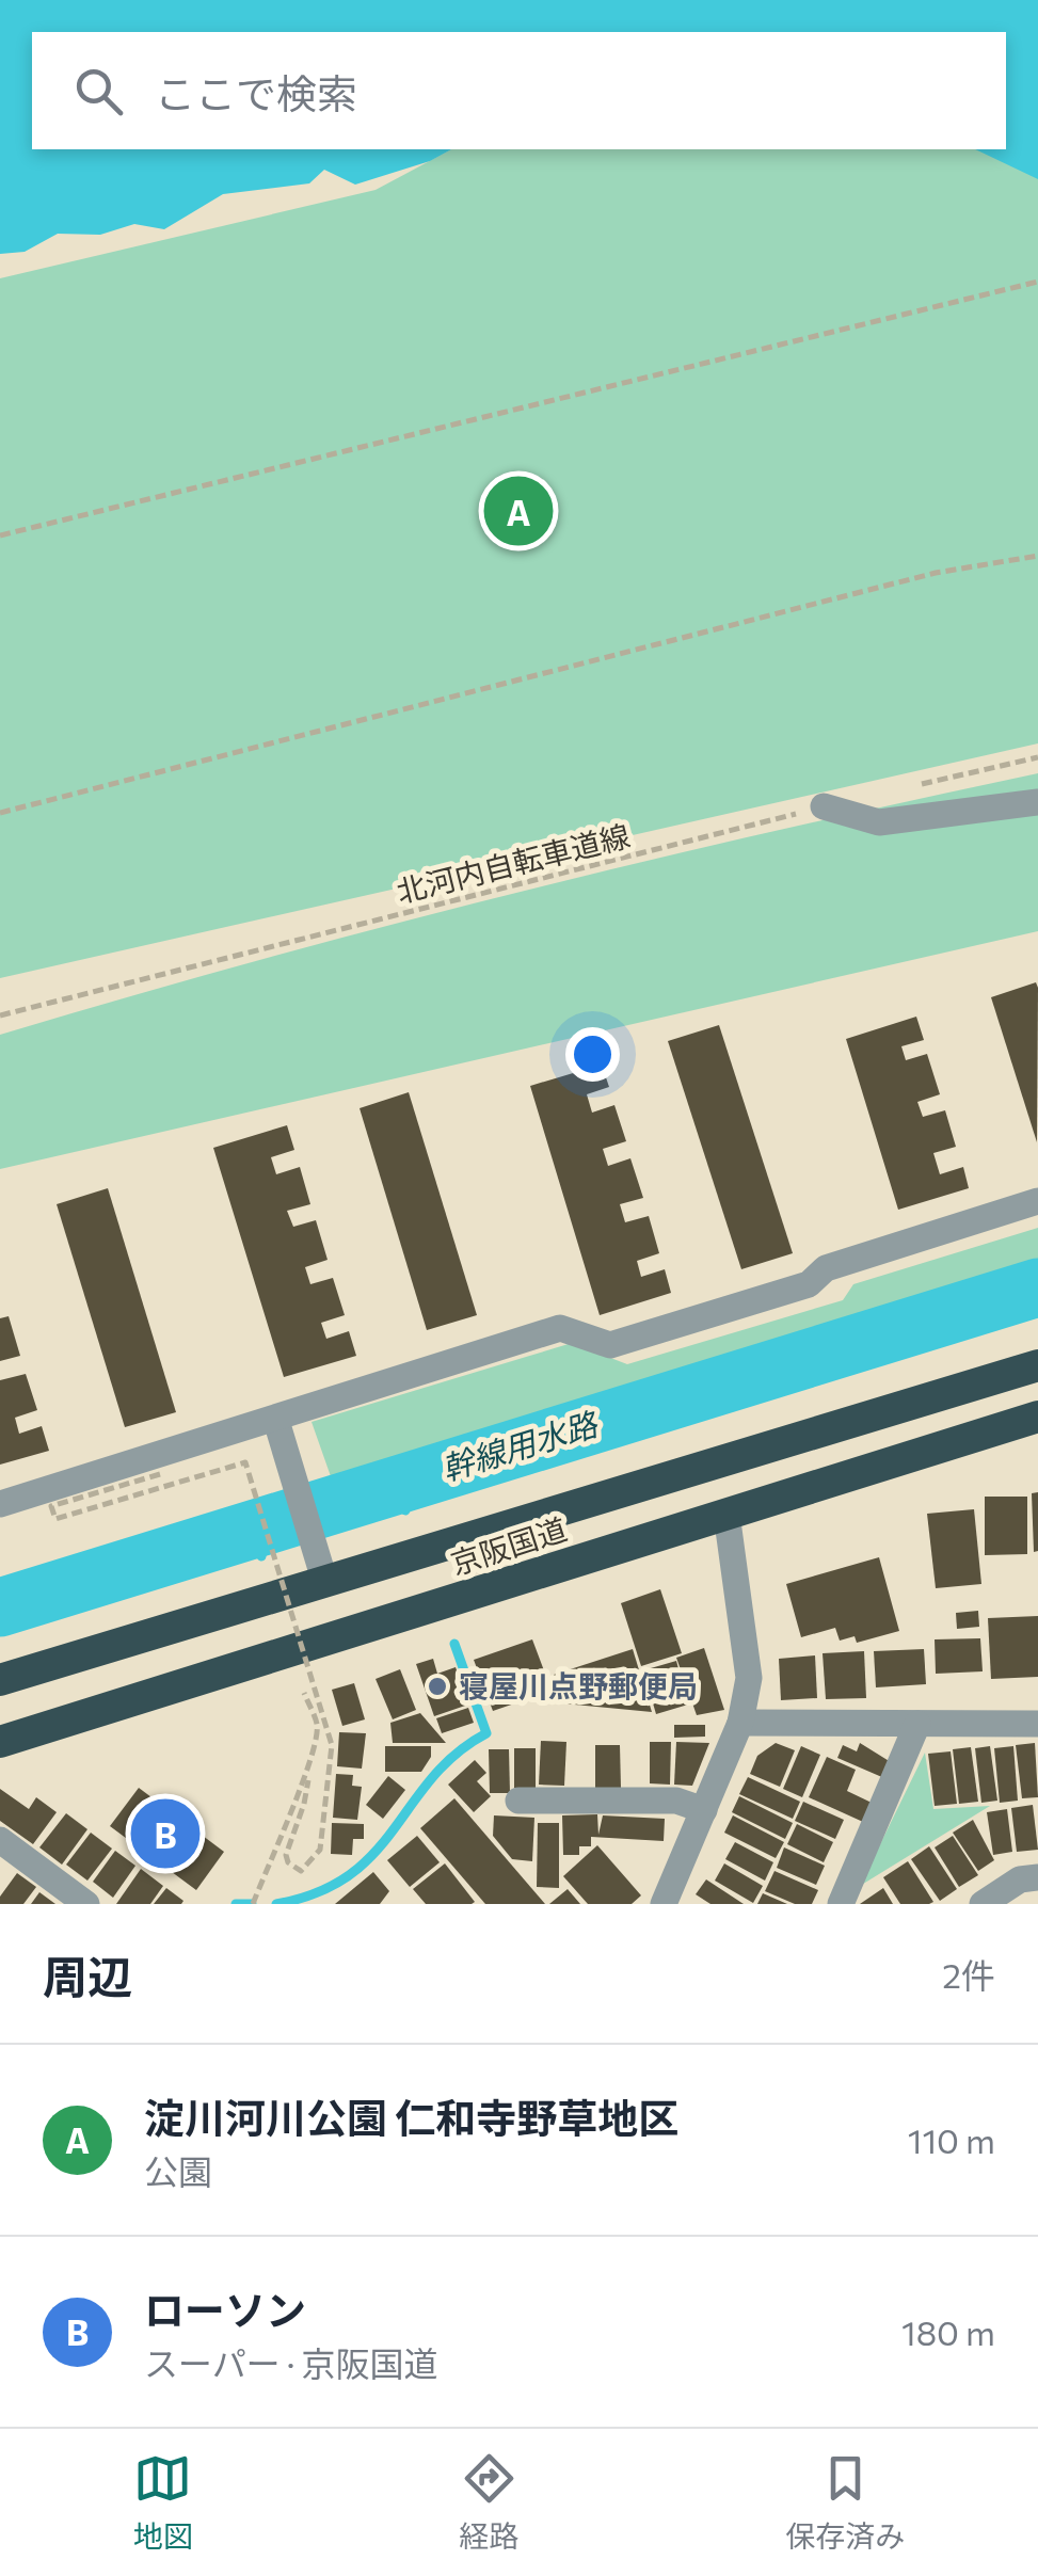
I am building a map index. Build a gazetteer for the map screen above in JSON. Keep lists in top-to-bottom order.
{
  "streets": {
    "highway": ["京阪国道"],
    "path": ["北河内自転車道線"]
  },
  "water": ["幹線用水路"],
  "places": ["寝屋川点野郵便局"],
  "page": {
    "search": "ここで検索",
    "pins": ["A", "B"],
    "heading": ["周辺", "2件"],
    "list": [
      {
        "mark": "A",
        "name": "淀川河川公園 仁和寺野草地区",
        "note": "公園",
        "value": "110 m"
      },
      {
        "mark": "B",
        "name": "ローソン",
        "note": "スーパー · 京阪国道",
        "value": "180 m"
      }
    ],
    "nav": ["地図", "経路", "保存済み"]
  }
}
